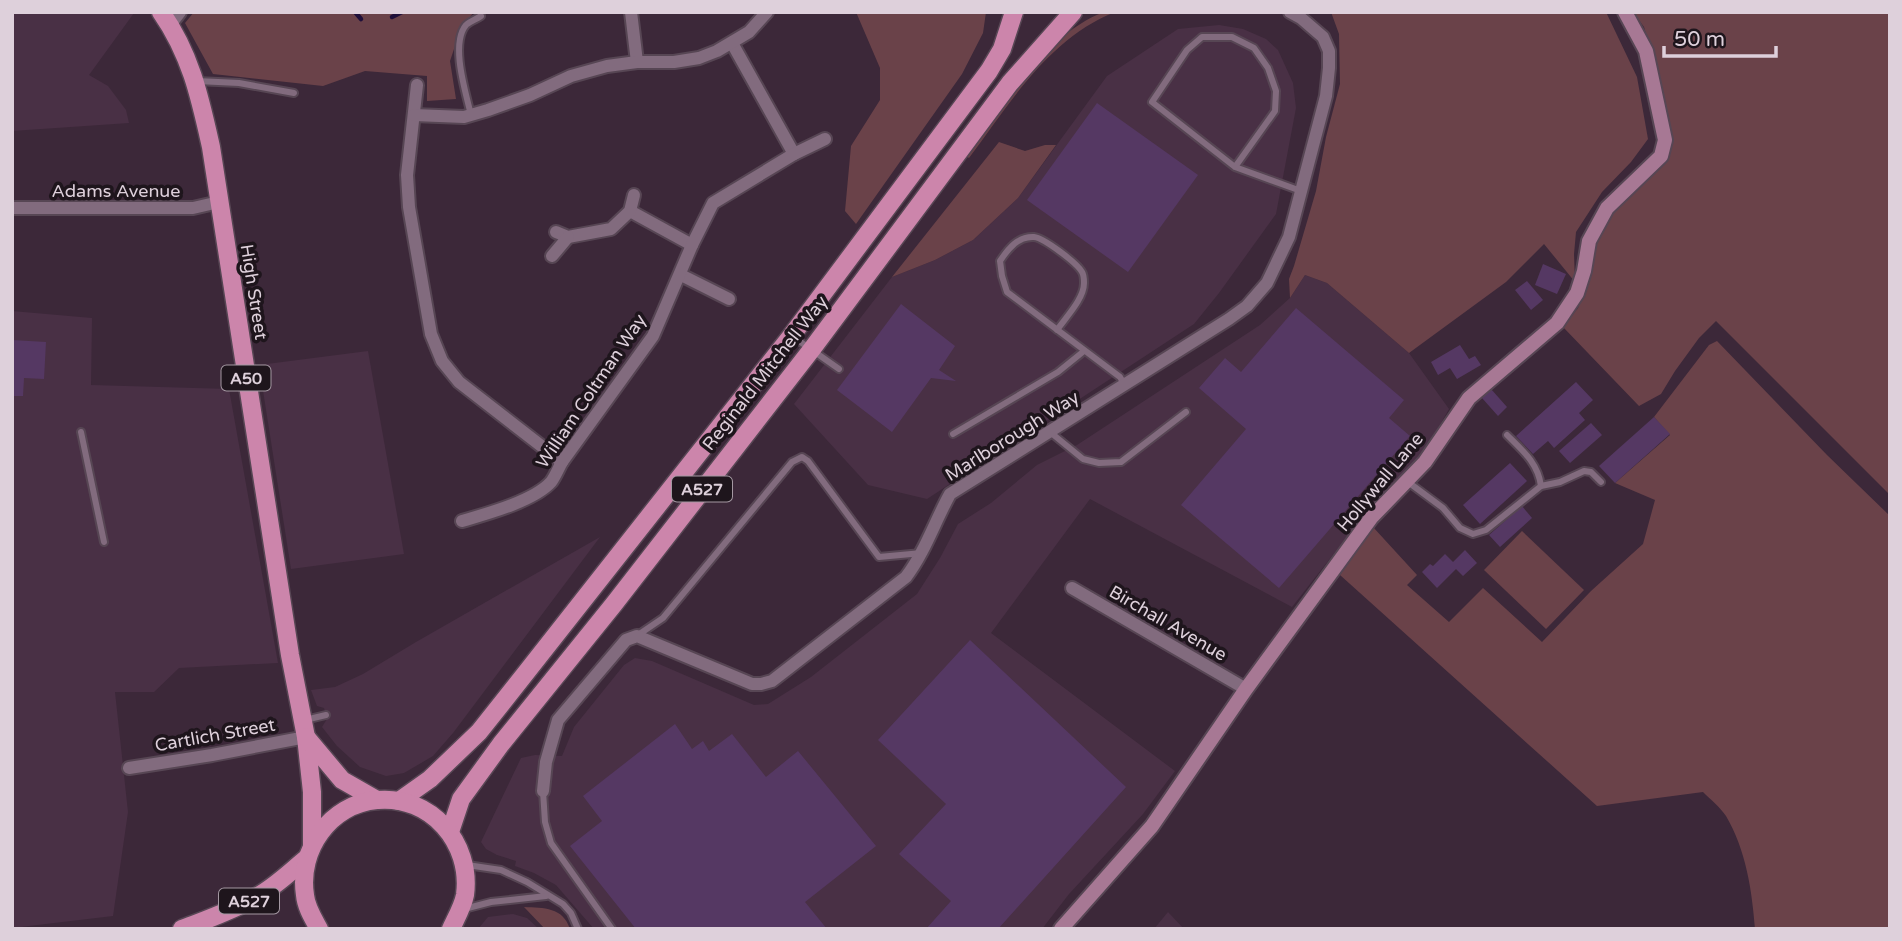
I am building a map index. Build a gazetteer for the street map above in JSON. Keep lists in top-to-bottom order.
{
  "streets": {
    "main road": [
      "High Street",
      "Reginald Mitchell Way",
      "A50",
      "A527"
    ],
    "street": [
      "Adams Avenue",
      "William Coltman Way",
      "Marlborough Way",
      "Hollywall Lane",
      "Birchall Avenue",
      "Cartlich Street"
    ]
  },
  "crossings": [
    ["Adams Avenue", "High Street"],
    ["High Street", "A50"],
    ["High Street", "A527"],
    ["High Street", "Cartlich Street"],
    ["Reginald Mitchell Way", "A50"],
    ["A50", "A527"],
    ["Hollywall Lane", "Birchall Avenue"]
  ],
  "scale_bar": "50 m"
}
